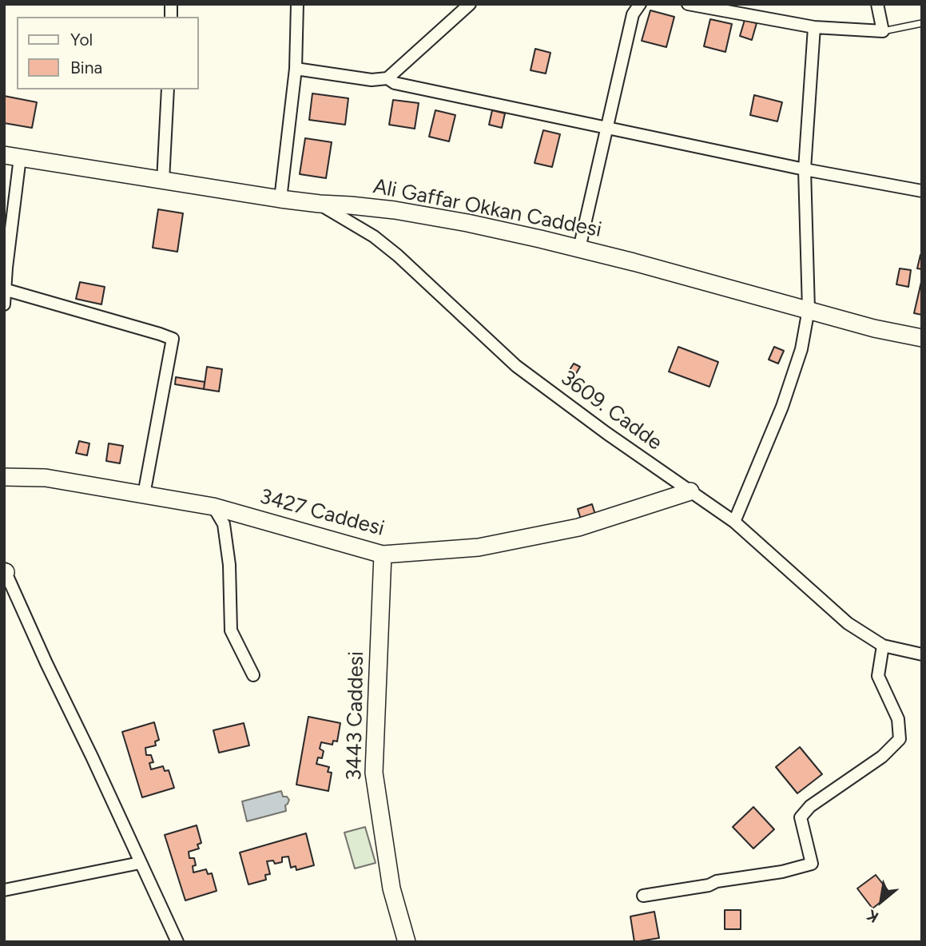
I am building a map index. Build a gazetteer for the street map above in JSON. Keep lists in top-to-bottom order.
{
  "streets": {
    "street": [
      "Ali Gaffar Okkan Caddesi",
      "3609. Cadde",
      "3427 Caddesi",
      "3443 Caddesi"
    ]
  },
  "crossings": [
    ["Ali Gaffar Okkan Caddesi", "3609. Cadde"],
    ["3609. Cadde", "3427 Caddesi"],
    ["3427 Caddesi", "3443 Caddesi"]
  ],
  "legend": ["Yol", "Bina"],
  "north": "bottom left"
}
